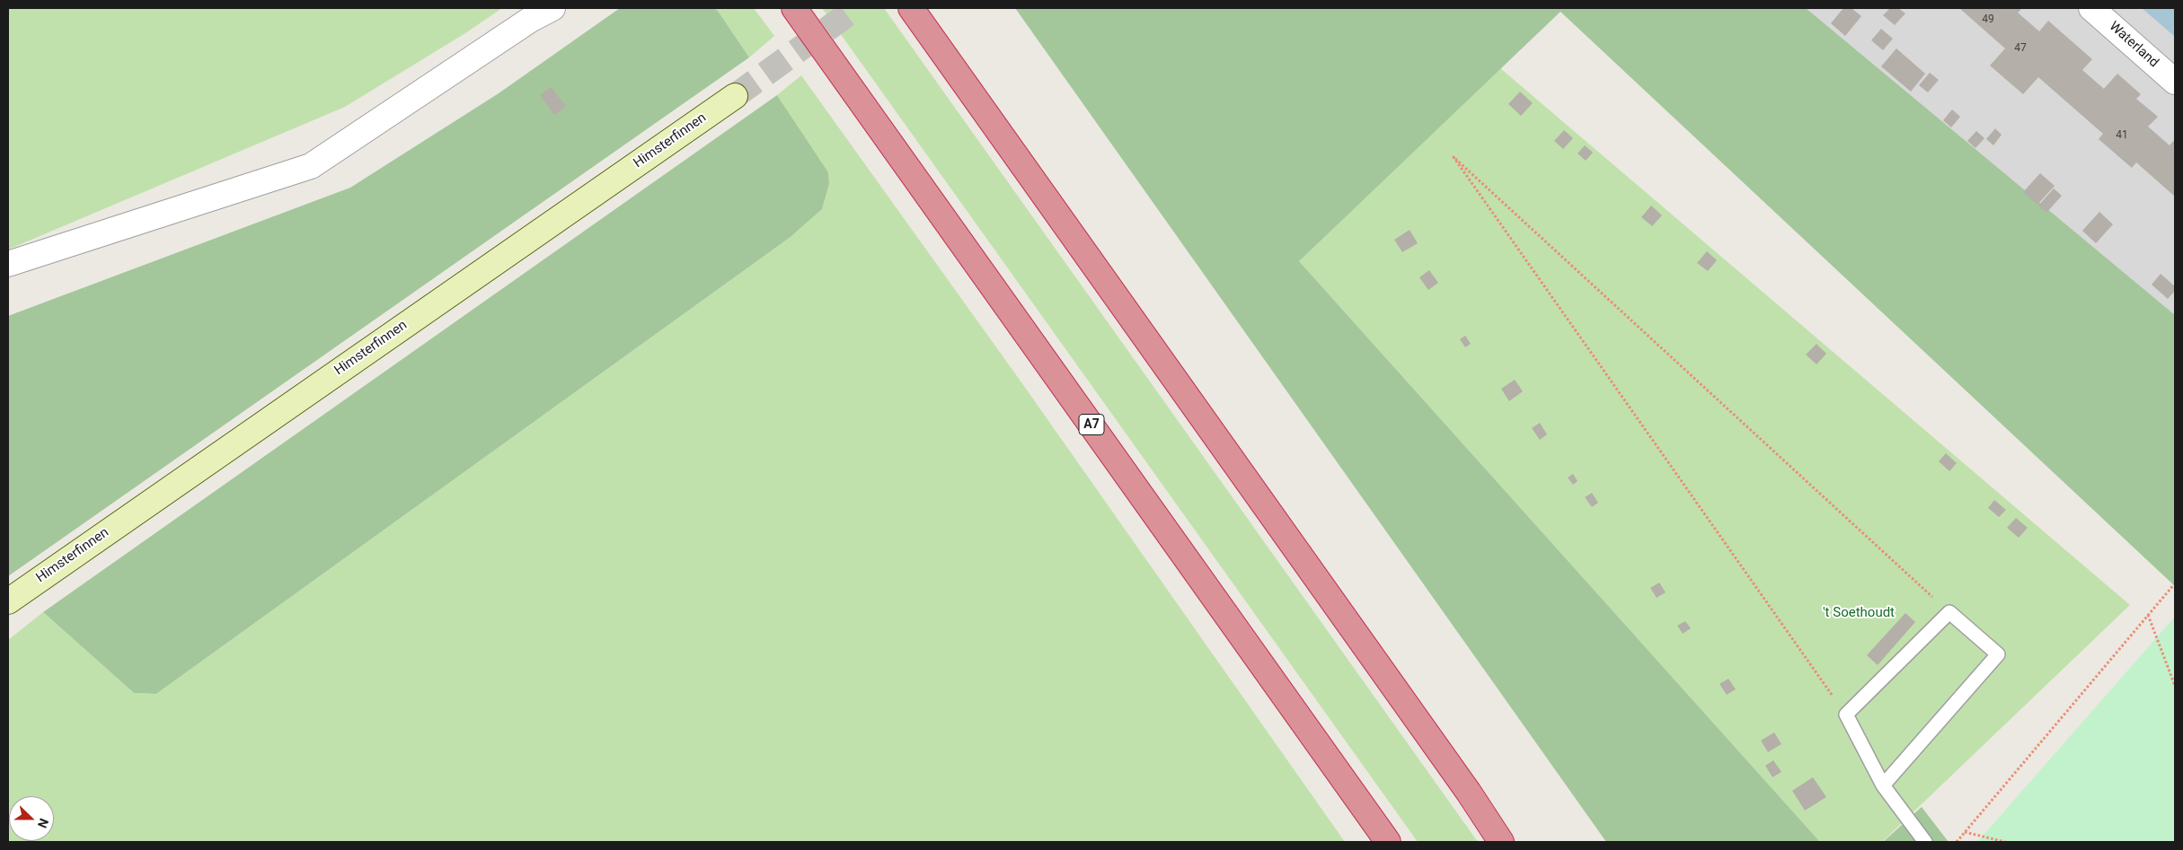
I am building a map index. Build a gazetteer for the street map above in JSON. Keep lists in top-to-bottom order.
{
  "streets": {
    "highway": ["A7"],
    "street": ["Waterland", "Himsterfinnen"]
  },
  "parks": ["'t Soethoudt"],
  "house_numbers": ["49", "47", "41"],
  "north": "right"
}
